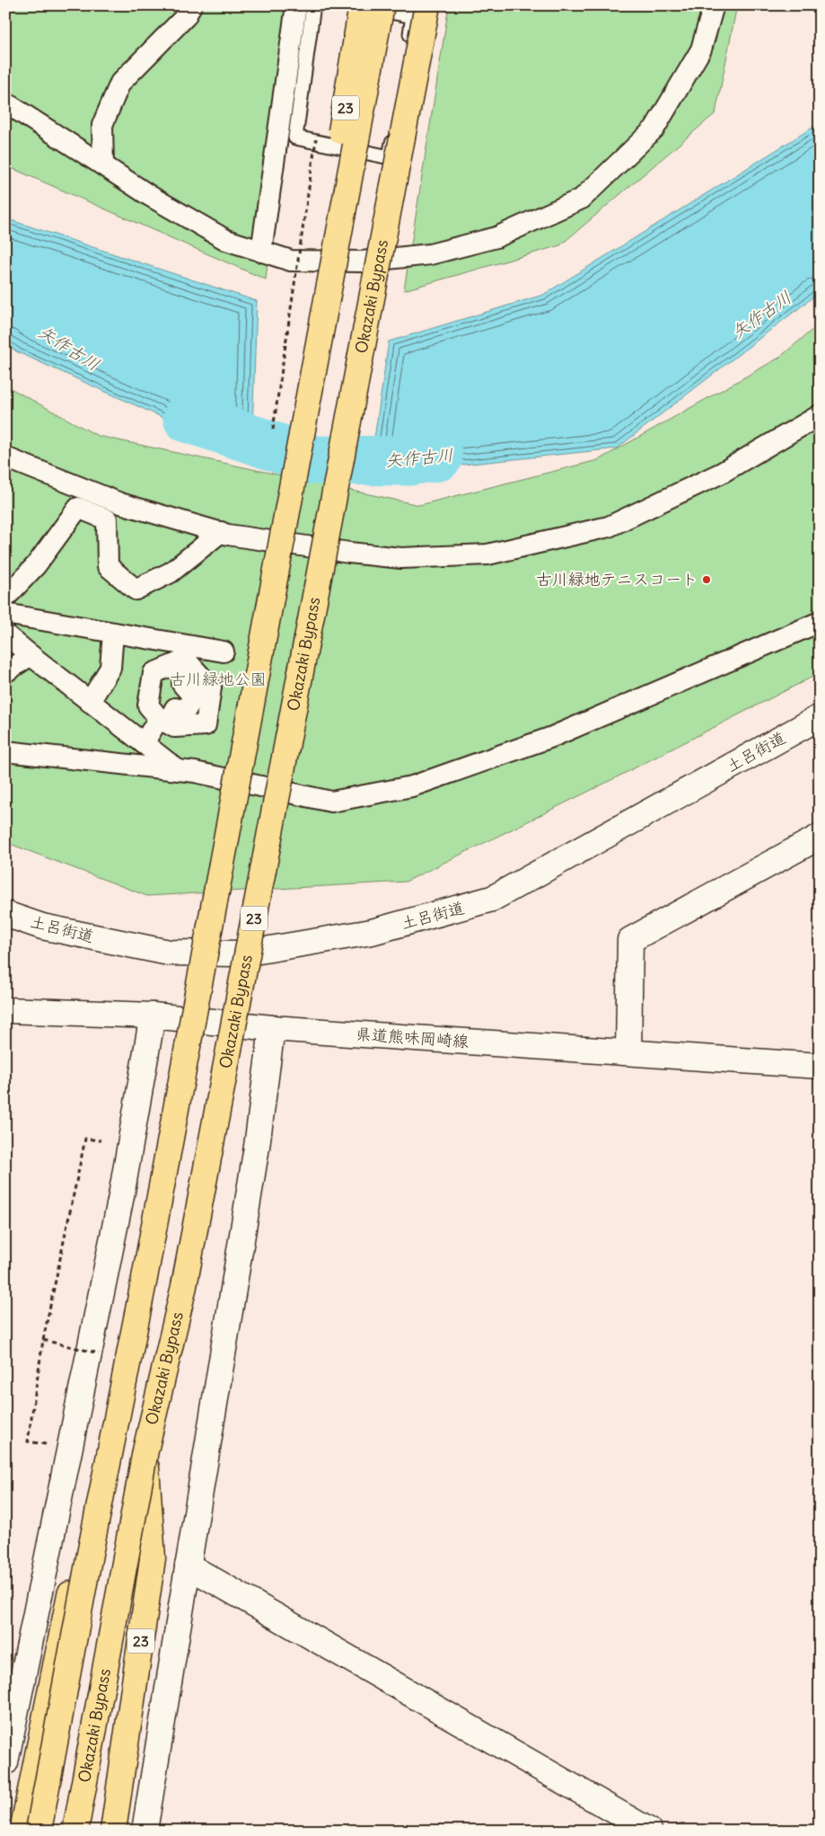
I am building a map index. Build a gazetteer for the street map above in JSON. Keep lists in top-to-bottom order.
{
  "streets": {
    "highway": ["23", "Okazaki Bypass"],
    "street": ["土呂街道", "県道熊味岡崎線"]
  },
  "crossings": [
    ["23", "Okazaki Bypass"]
  ],
  "water": ["矢作古川"],
  "parks": ["古川緑地公園"],
  "places": ["古川緑地テニスコート"]
}
